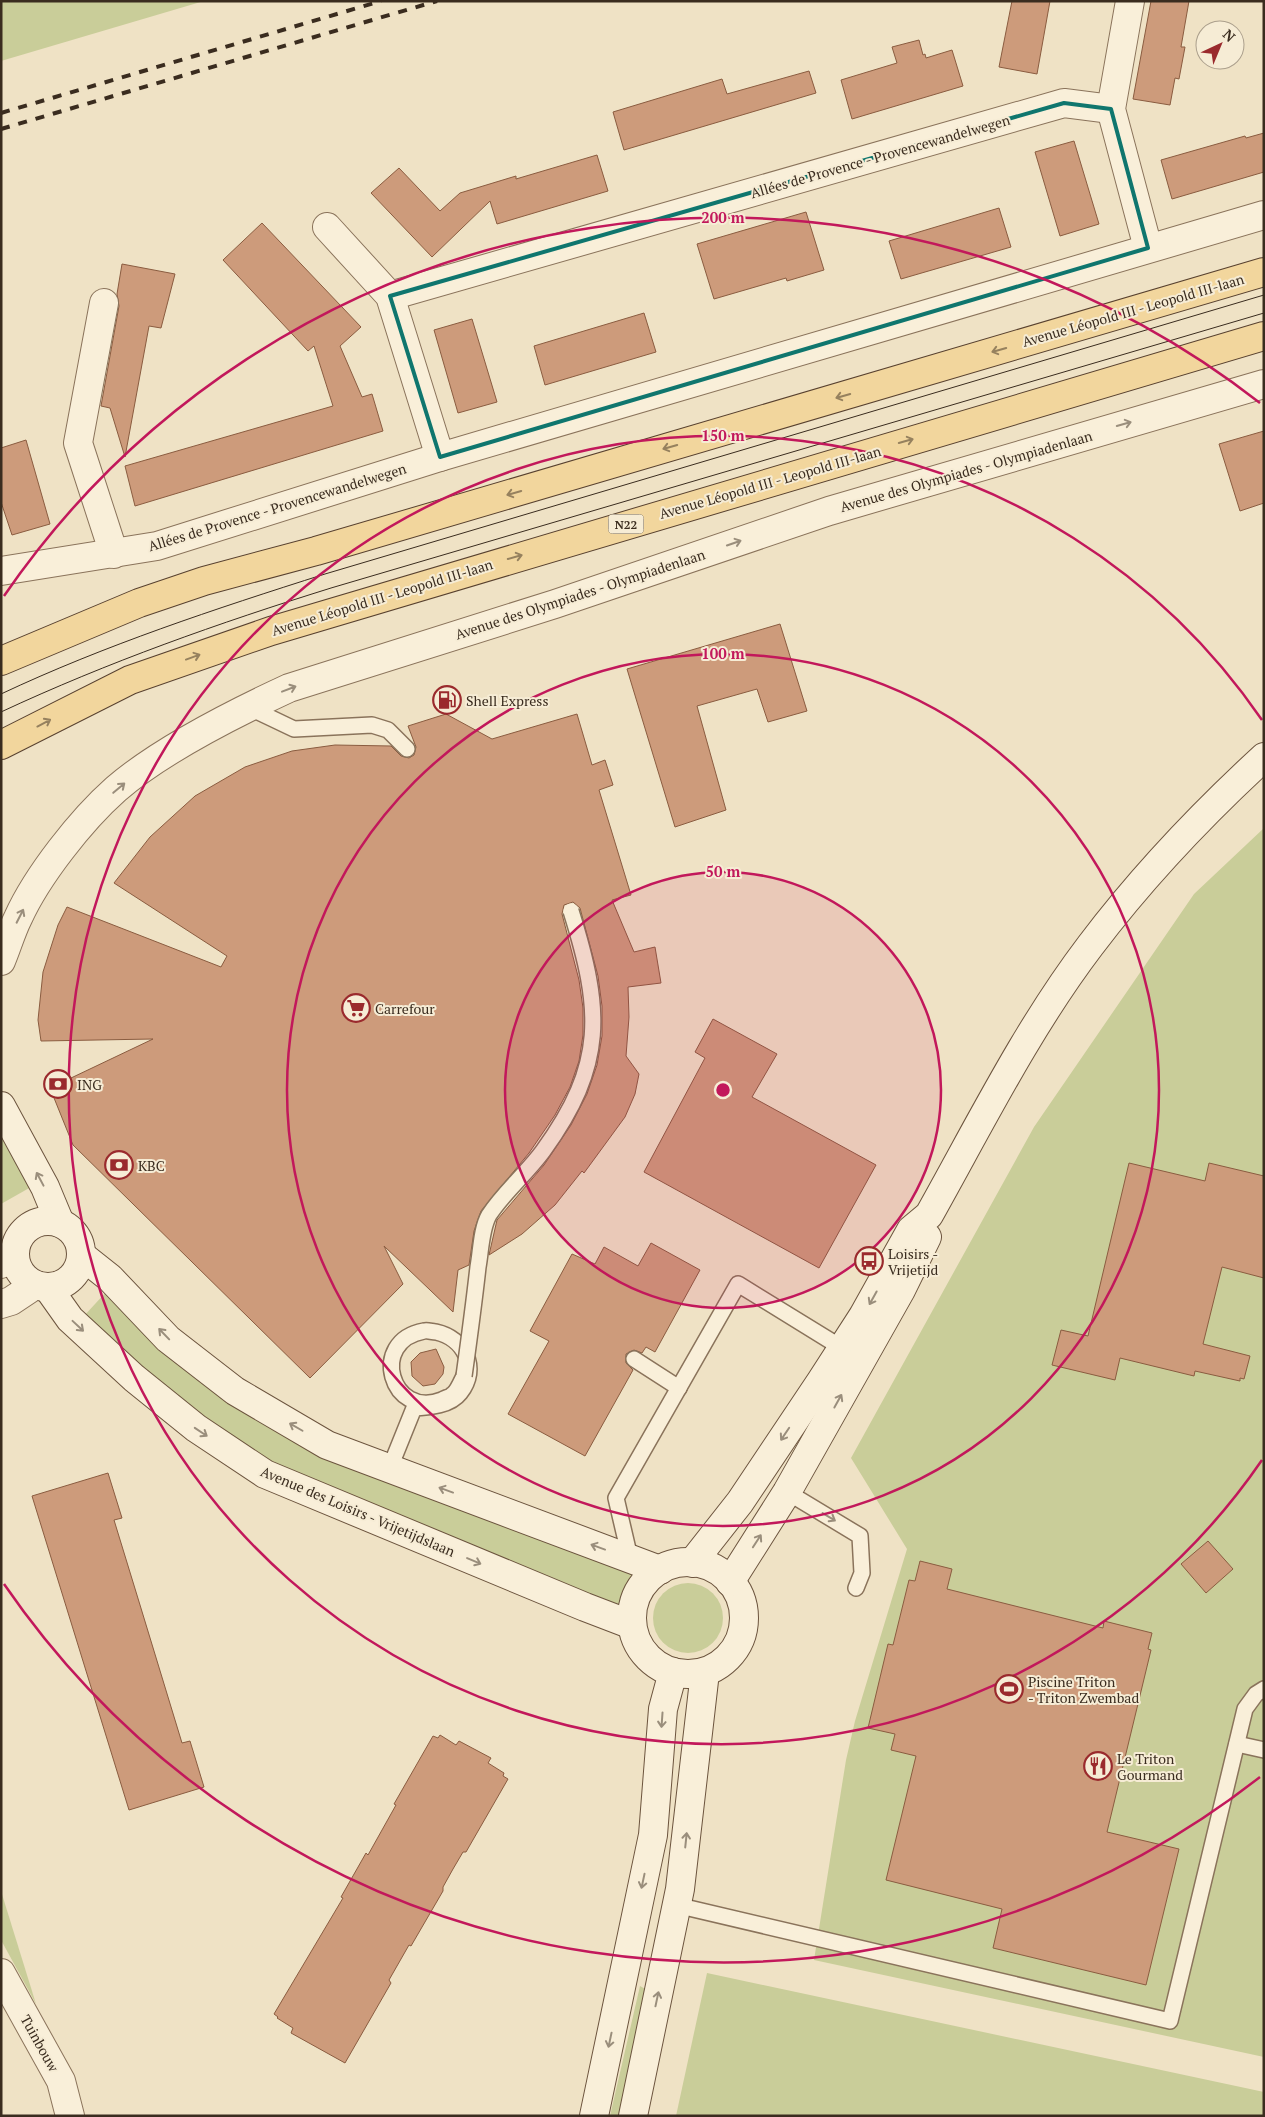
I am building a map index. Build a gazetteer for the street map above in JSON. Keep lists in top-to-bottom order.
{
  "streets": {
    "main road": ["Avenue Léopold III - Leopold III-laan", "N22"],
    "street": [
      "Allées de Provence - Provencewandelwegen",
      "Avenue des Olympiades - Olympiadenlaan",
      "Avenue des Loisirs - Vrijetijdslaan",
      "Tuinbouw"
    ]
  },
  "one_way": ["Avenue des Olympiades - Olympiadenlaan"],
  "places": {
    "fuel station": ["Shell Express"],
    "supermarket": ["Carrefour"],
    "bank": ["ING", "KBC"],
    "bus stop": ["Loisirs - Vrijetijd"],
    "sports": ["Piscine Triton - Triton Zwembad"],
    "restaurant": ["Le Triton Gourmand"]
  },
  "north": "top right",
  "rings": [
    "200 m",
    "150 m",
    "100 m",
    "50 m"
  ]
}
